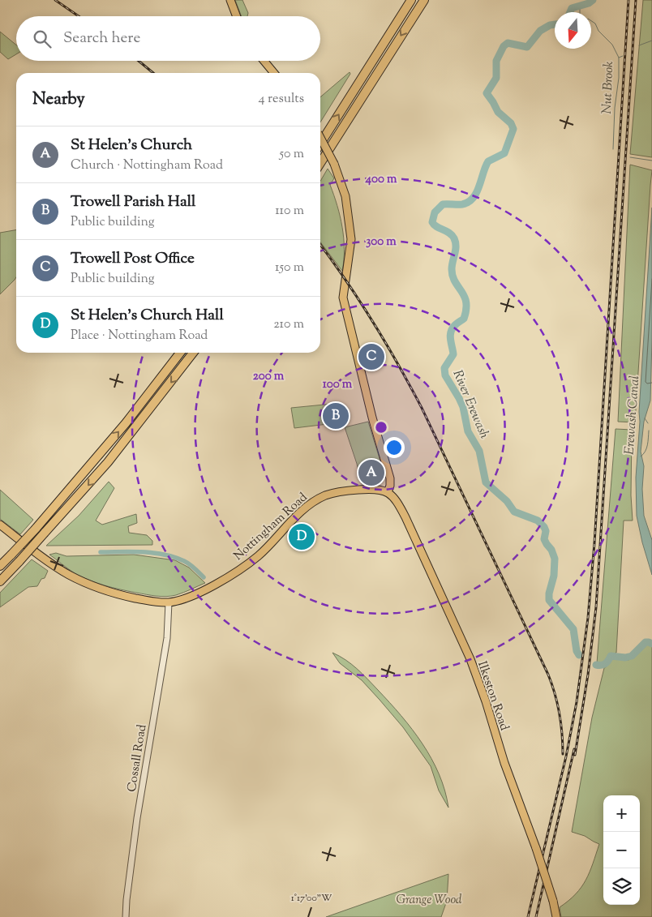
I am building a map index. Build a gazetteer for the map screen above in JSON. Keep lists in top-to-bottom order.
{
  "streets": {
    "main road": ["Nottingham Road", "Ilkeston Road"],
    "street": ["Cossall Road"]
  },
  "crossings": [
    ["Nottingham Road", "Ilkeston Road"],
    ["Nottingham Road", "Cossall Road"]
  ],
  "water": ["Nut Brook", "River Erewash", "Erewash Canal"],
  "parks": ["Grange Wood"],
  "north": "bottom",
  "page": {
    "search": "Search here",
    "heading": ["Nearby", "4 results"],
    "list": [
      {
        "mark": "A",
        "name": "St Helen's Church",
        "note": "Church · Nottingham Road",
        "value": "50 m"
      },
      {
        "mark": "B",
        "name": "Trowell Parish Hall",
        "note": "Public building",
        "value": "110 m"
      },
      {
        "mark": "C",
        "name": "Trowell Post Office",
        "note": "Public building",
        "value": "150 m"
      },
      {
        "mark": "D",
        "name": "St Helen's Church Hall",
        "note": "Place · Nottingham Road",
        "value": "210 m"
      }
    ],
    "pins": [
      "C",
      "B",
      "A",
      "D"
    ],
    "map_buttons": ["+", "−"]
  },
  "coordinates": ["1°17'00\"W"],
  "rings": [
    "400 m",
    "300 m",
    "200 m",
    "100 m"
  ]
}
